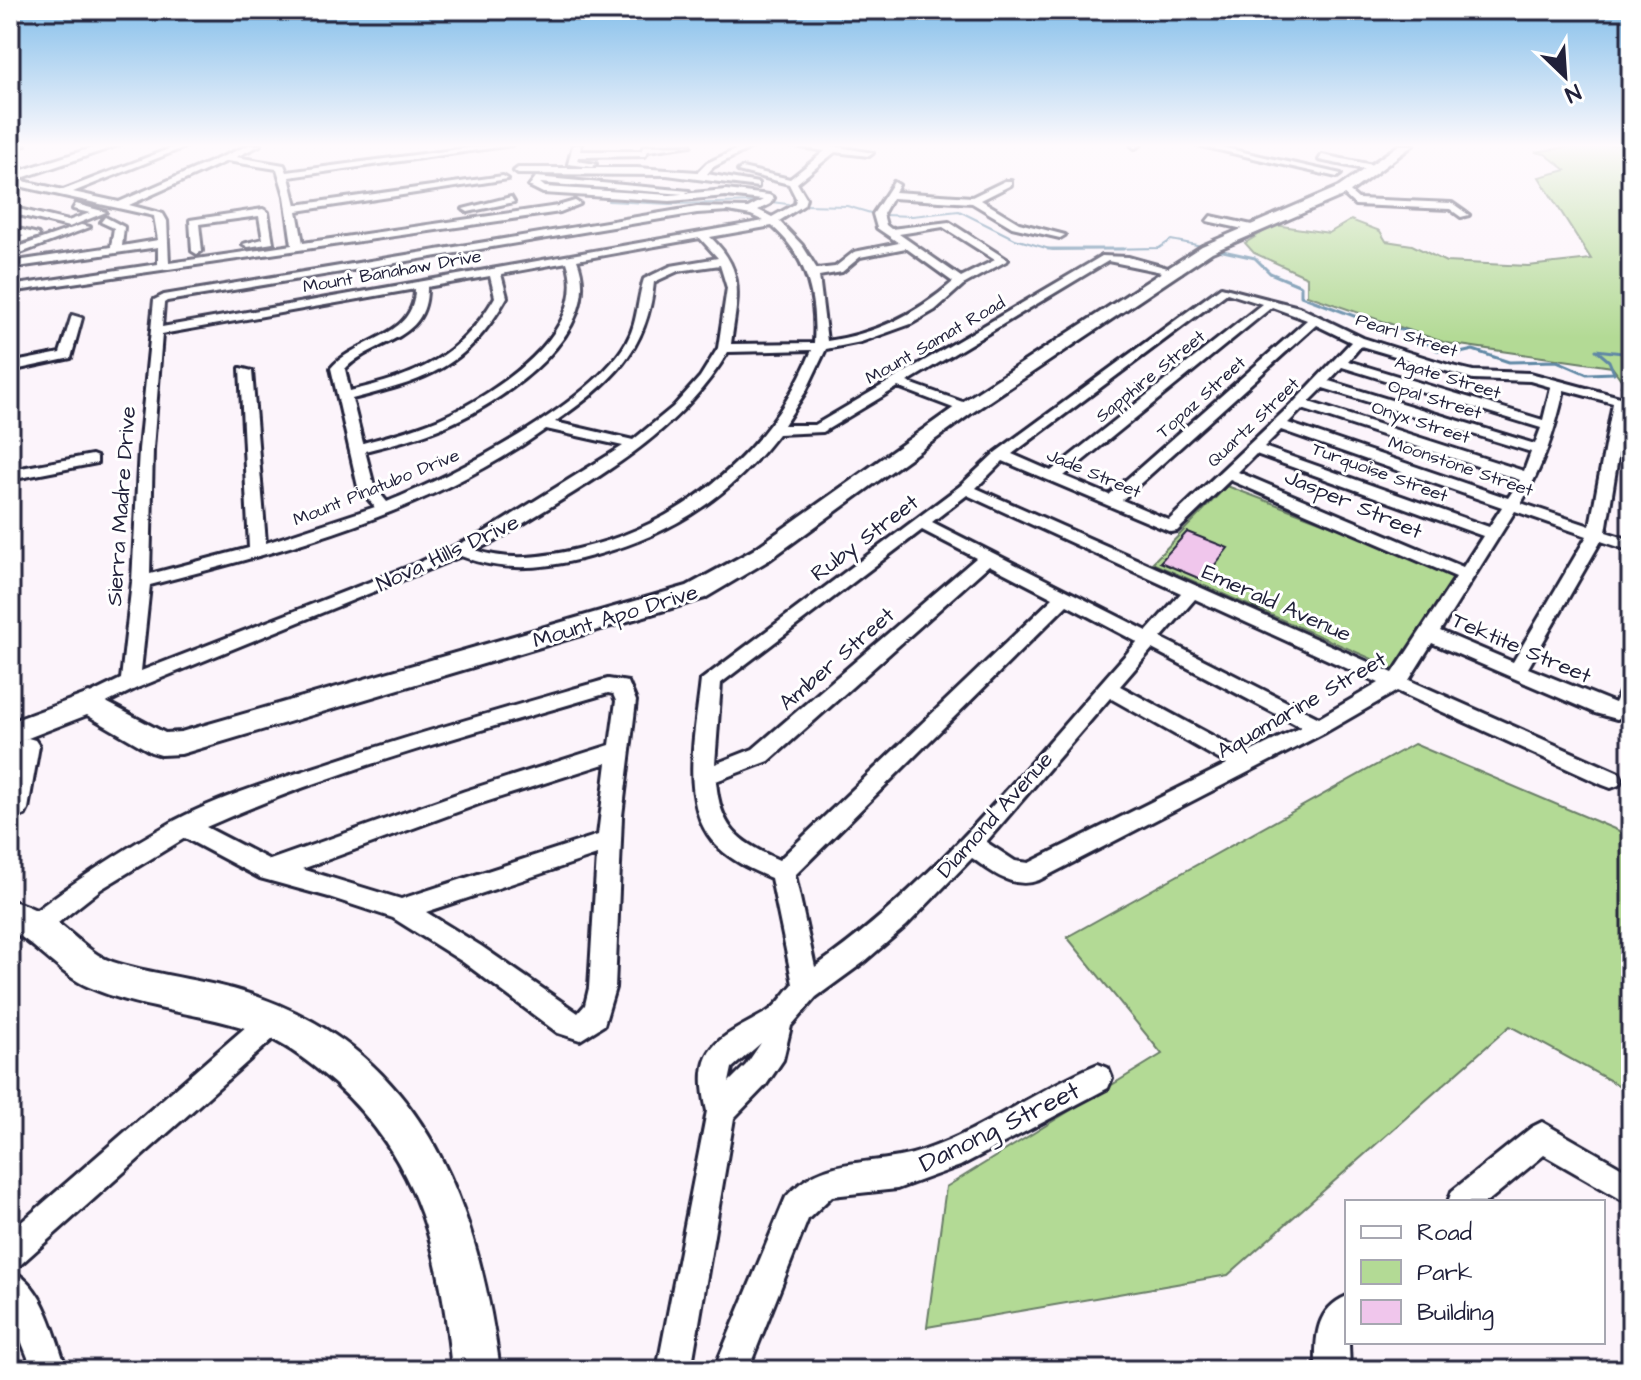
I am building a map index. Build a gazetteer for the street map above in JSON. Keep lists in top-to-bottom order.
{
  "streets": {
    "street": [
      "Mount Banahaw Drive",
      "Pearl Street",
      "Mount Samat Road",
      "Sapphire Street",
      "Agate Street",
      "Topaz Street",
      "Opal Street",
      "Quartz Street",
      "Onyx Street",
      "Moonstone Street",
      "Turquoise Street",
      "Jade Street",
      "Mount Pinatubo Drive",
      "Jasper Street",
      "Sierra Madre Drive",
      "Ruby Street",
      "Nova Hills Drive",
      "Emerald Avenue",
      "Mount Apo Drive",
      "Tektite Street",
      "Amber Street",
      "Aquamarine Street",
      "Diamond Avenue",
      "Danong Street"
    ]
  },
  "crossings": [
    ["Mount Banahaw Drive", "Sierra Madre Drive"],
    ["Pearl Street", "Sapphire Street"],
    ["Pearl Street", "Topaz Street"],
    ["Pearl Street", "Quartz Street"],
    ["Pearl Street", "Ruby Street"],
    ["Pearl Street", "Aquamarine Street"],
    ["Mount Samat Road", "Mount Apo Drive"],
    ["Sapphire Street", "Jade Street"],
    ["Agate Street", "Quartz Street"],
    ["Agate Street", "Aquamarine Street"],
    ["Topaz Street", "Jade Street"],
    ["Opal Street", "Quartz Street"],
    ["Opal Street", "Aquamarine Street"],
    ["Quartz Street", "Onyx Street"],
    ["Quartz Street", "Moonstone Street"],
    ["Quartz Street", "Turquoise Street"],
    ["Quartz Street", "Jade Street"],
    ["Quartz Street", "Jasper Street"],
    ["Onyx Street", "Aquamarine Street"],
    ["Moonstone Street", "Aquamarine Street"],
    ["Turquoise Street", "Aquamarine Street"],
    ["Jade Street", "Ruby Street"],
    ["Mount Pinatubo Drive", "Sierra Madre Drive"],
    ["Mount Pinatubo Drive", "Nova Hills Drive"],
    ["Jasper Street", "Aquamarine Street"],
    ["Sierra Madre Drive", "Nova Hills Drive"],
    ["Ruby Street", "Emerald Avenue"],
    ["Ruby Street", "Amber Street"],
    ["Nova Hills Drive", "Mount Apo Drive"],
    ["Emerald Avenue", "Aquamarine Street"],
    ["Emerald Avenue", "Diamond Avenue"],
    ["Tektite Street", "Aquamarine Street"],
    ["Aquamarine Street", "Diamond Avenue"]
  ],
  "legend": ["Road", "Park", "Building"],
  "north": "bottom right"
}
